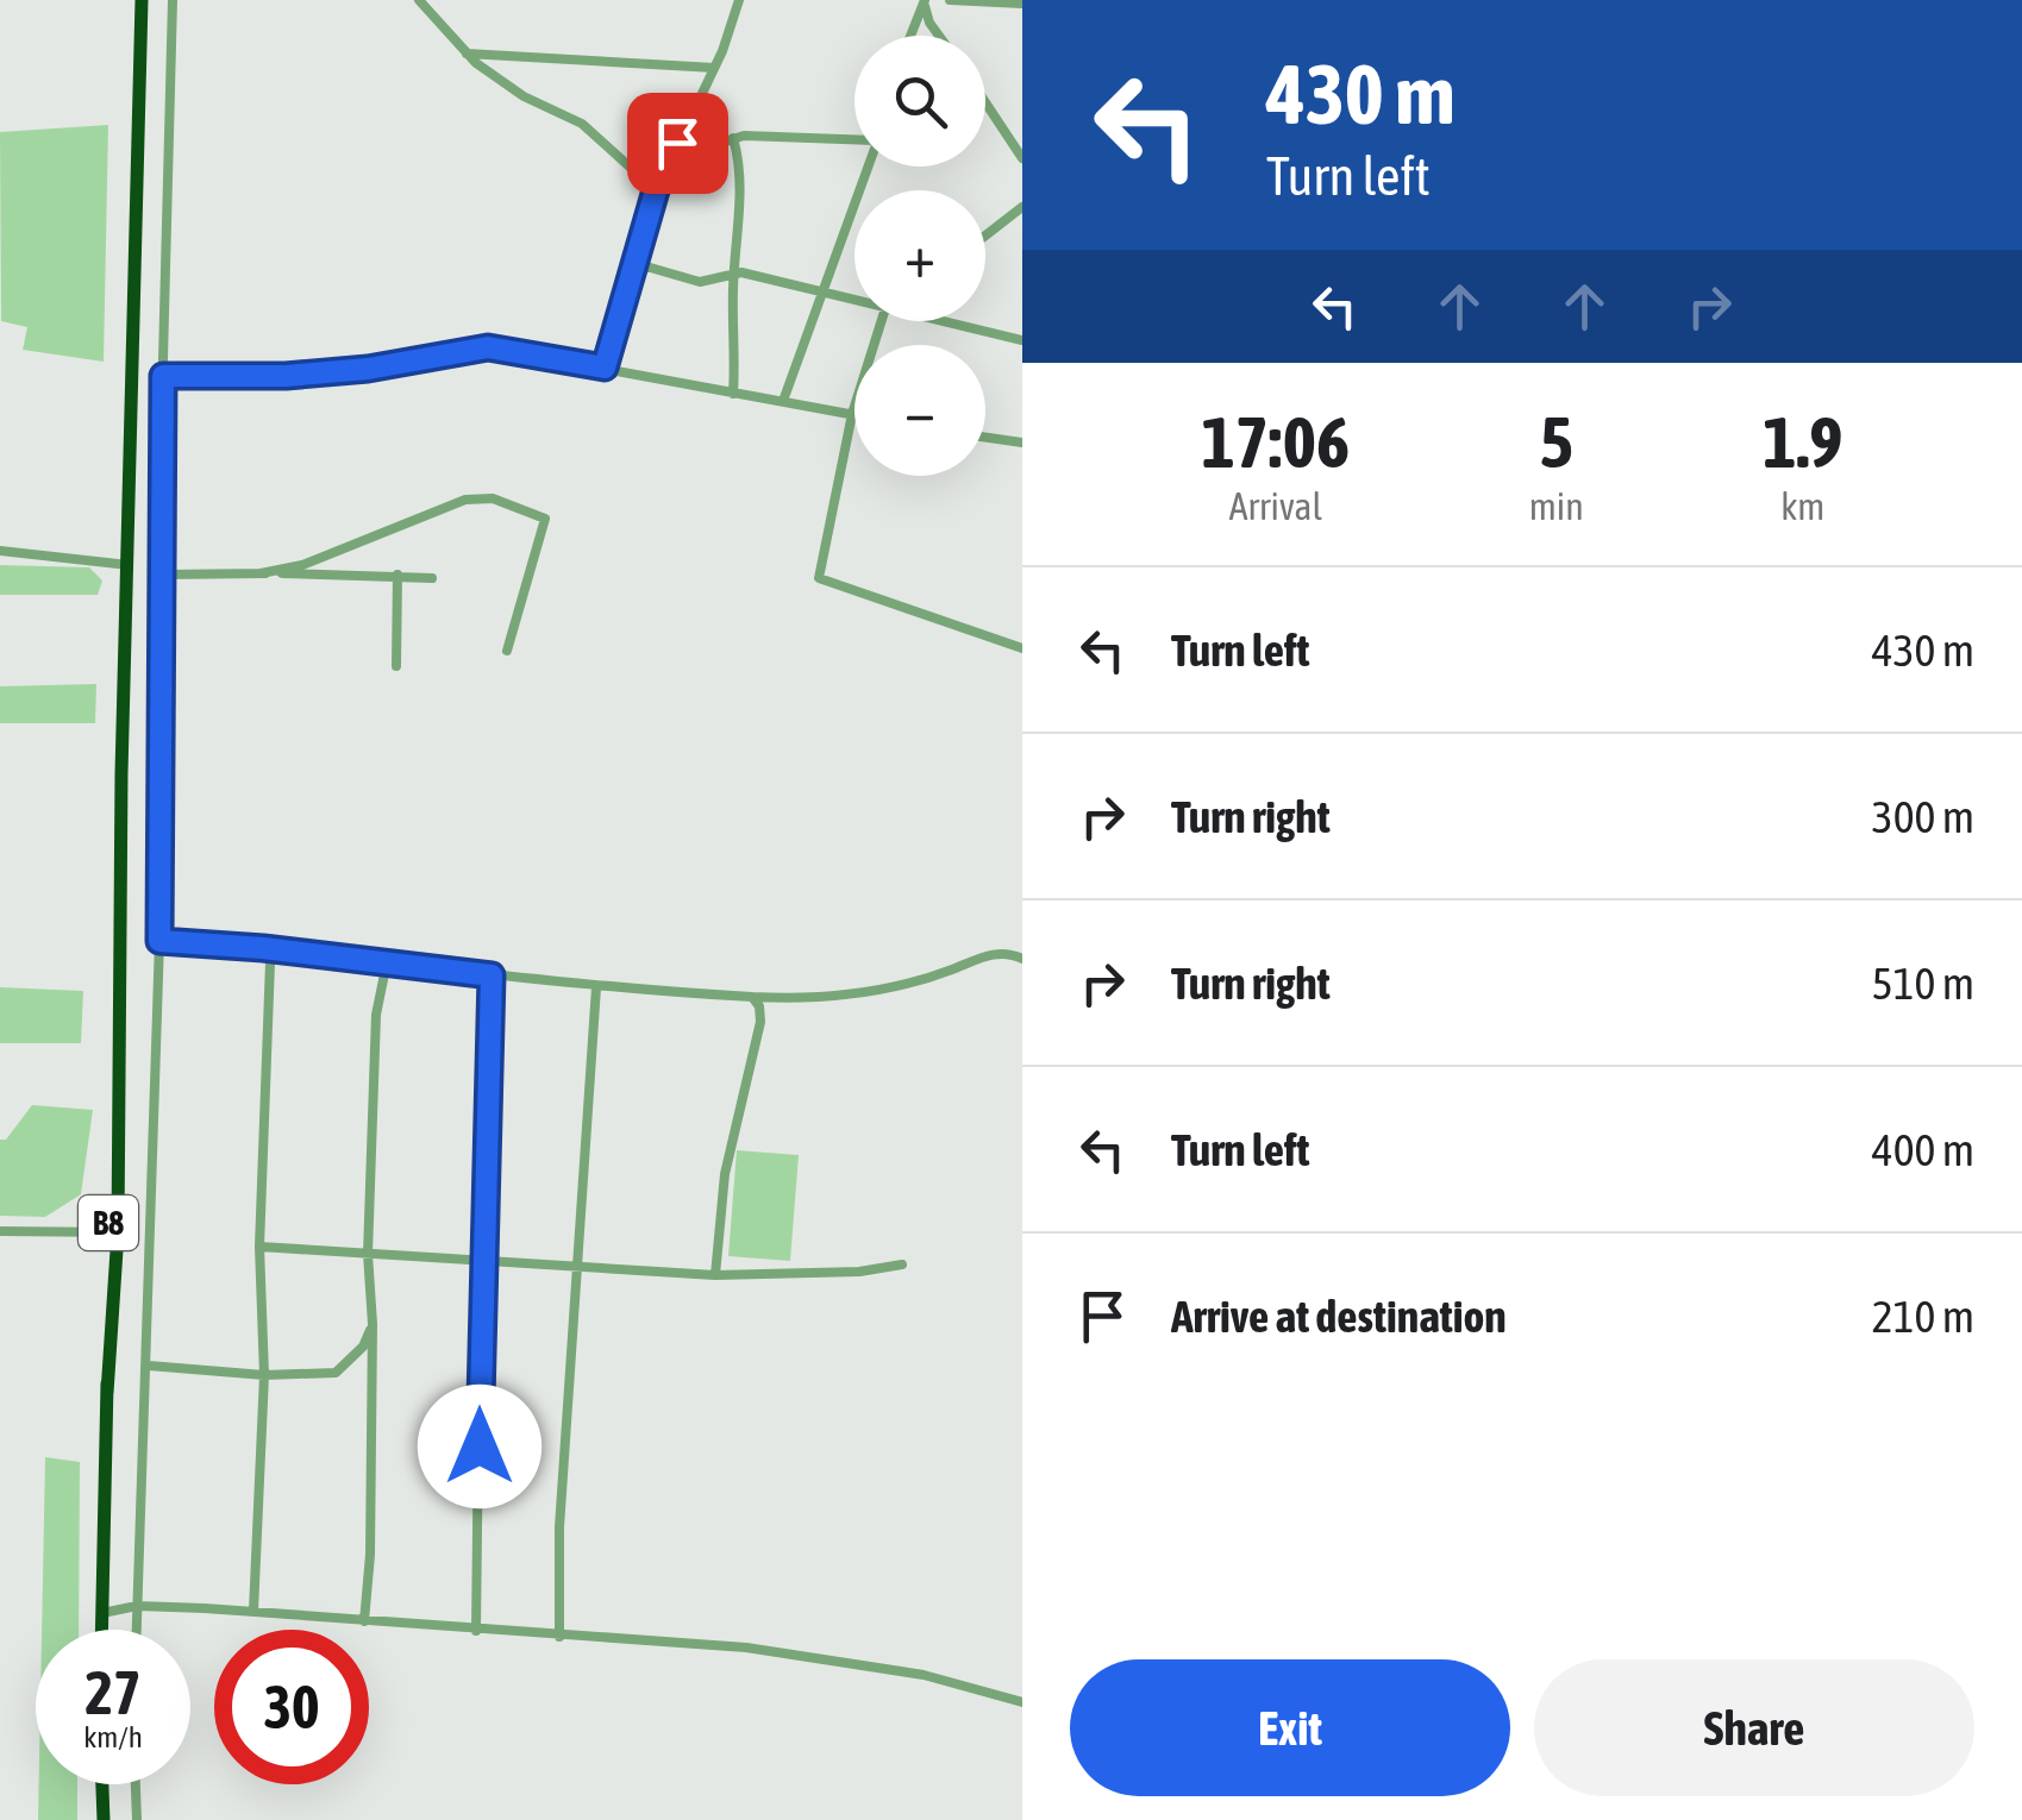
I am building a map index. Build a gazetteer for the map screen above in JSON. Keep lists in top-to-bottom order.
{
  "streets": {
    "highway": ["B8"]
  },
  "page": {
    "turn": ["430 m", "Turn left"],
    "map_buttons": ["+", "−"],
    "eta": [
      "17:06",
      "Arrival",
      "5",
      "min",
      "1.9",
      "km"
    ],
    "list": [
      {
        "name": "Turn left",
        "value": "430 m"
      },
      {
        "name": "Turn right",
        "value": "300 m"
      },
      {
        "name": "Turn right",
        "value": "510 m"
      },
      {
        "name": "Turn left",
        "value": "400 m"
      },
      {
        "name": "Arrive at destination",
        "value": "210 m"
      }
    ],
    "speed": "27 km/h",
    "limit": "30",
    "buttons": ["Exit", "Share"]
  }
}
